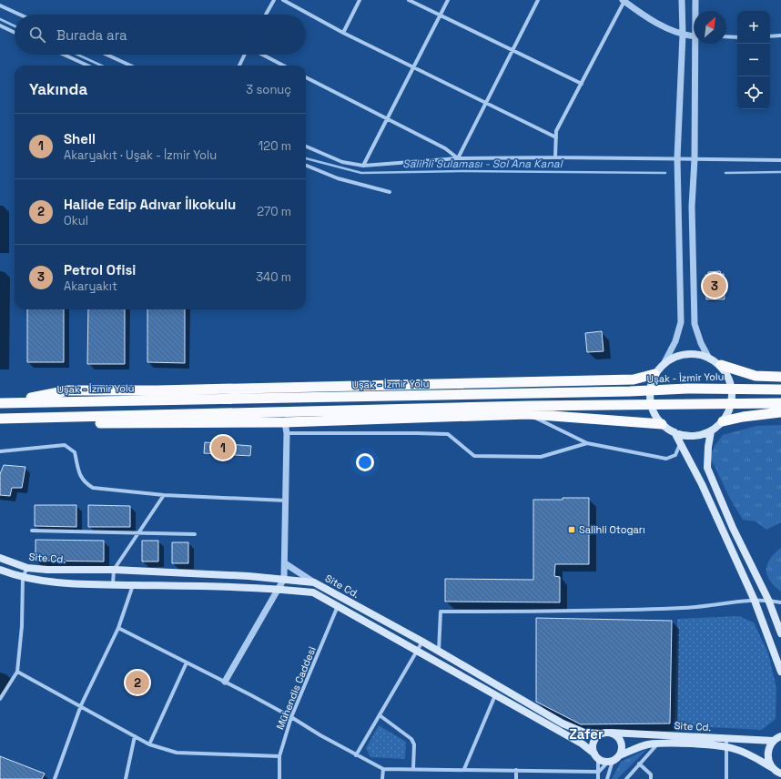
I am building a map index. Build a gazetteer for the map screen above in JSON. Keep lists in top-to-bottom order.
{
  "streets": {
    "highway": ["Uşak - İzmir Yolu"],
    "main road": ["Site Cd."],
    "street": ["Mühendis Caddesi"]
  },
  "crossings": [
    ["Site Cd.", "Mühendis Caddesi"]
  ],
  "districts": ["Zafer"],
  "water": ["Salihli Sulaması - Sol Ana Kanal"],
  "places": {
    "transit": ["Salihli Otogarı"]
  },
  "north": "top right",
  "page": {
    "map_buttons": ["+", "−"],
    "search": "Burada ara",
    "heading": ["Yakında", "3 sonuç"],
    "list": [
      {
        "mark": "1",
        "name": "Shell",
        "note": "Akaryakıt · Uşak - İzmir Yolu",
        "value": "120 m"
      },
      {
        "mark": "2",
        "name": "Halide Edip Adıvar İlkokulu",
        "note": "Okul",
        "value": "270 m"
      },
      {
        "mark": "3",
        "name": "Petrol Ofisi",
        "note": "Akaryakıt",
        "value": "340 m"
      }
    ],
    "pins": ["3", "1", "2"]
  }
}
